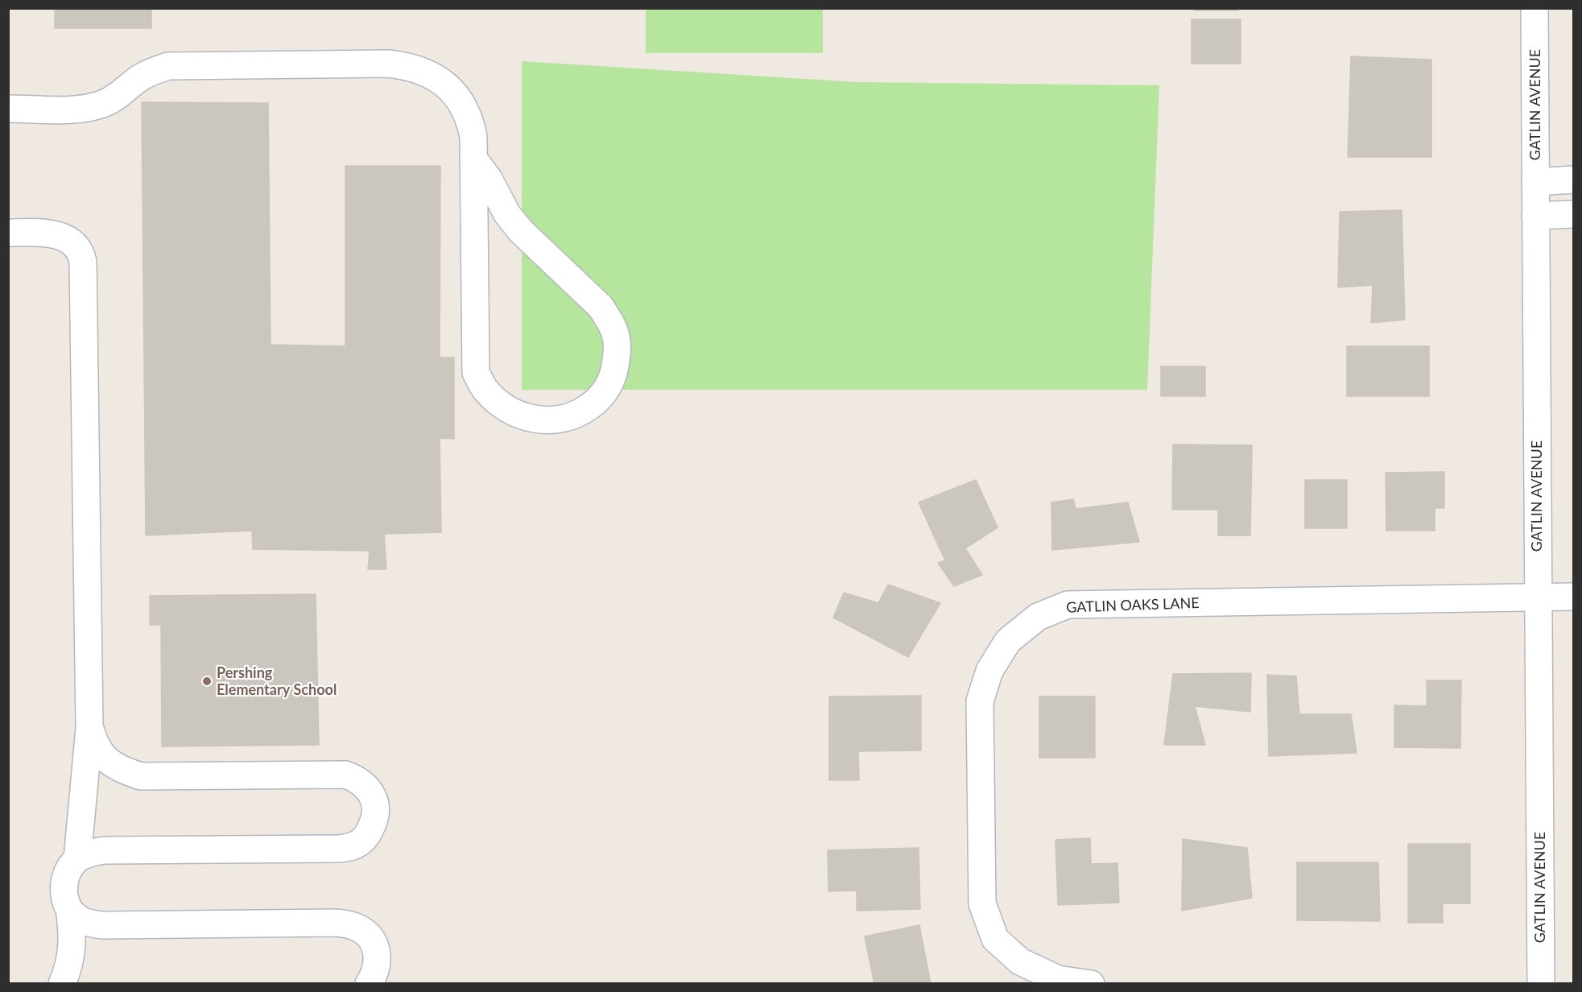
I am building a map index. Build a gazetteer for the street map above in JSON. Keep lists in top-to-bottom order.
{
  "streets": {
    "street": ["GATLIN AVENUE", "GATLIN OAKS LANE"]
  },
  "crossings": [
    ["GATLIN AVENUE", "GATLIN OAKS LANE"]
  ],
  "places": ["Pershing Elementary School"]
}
